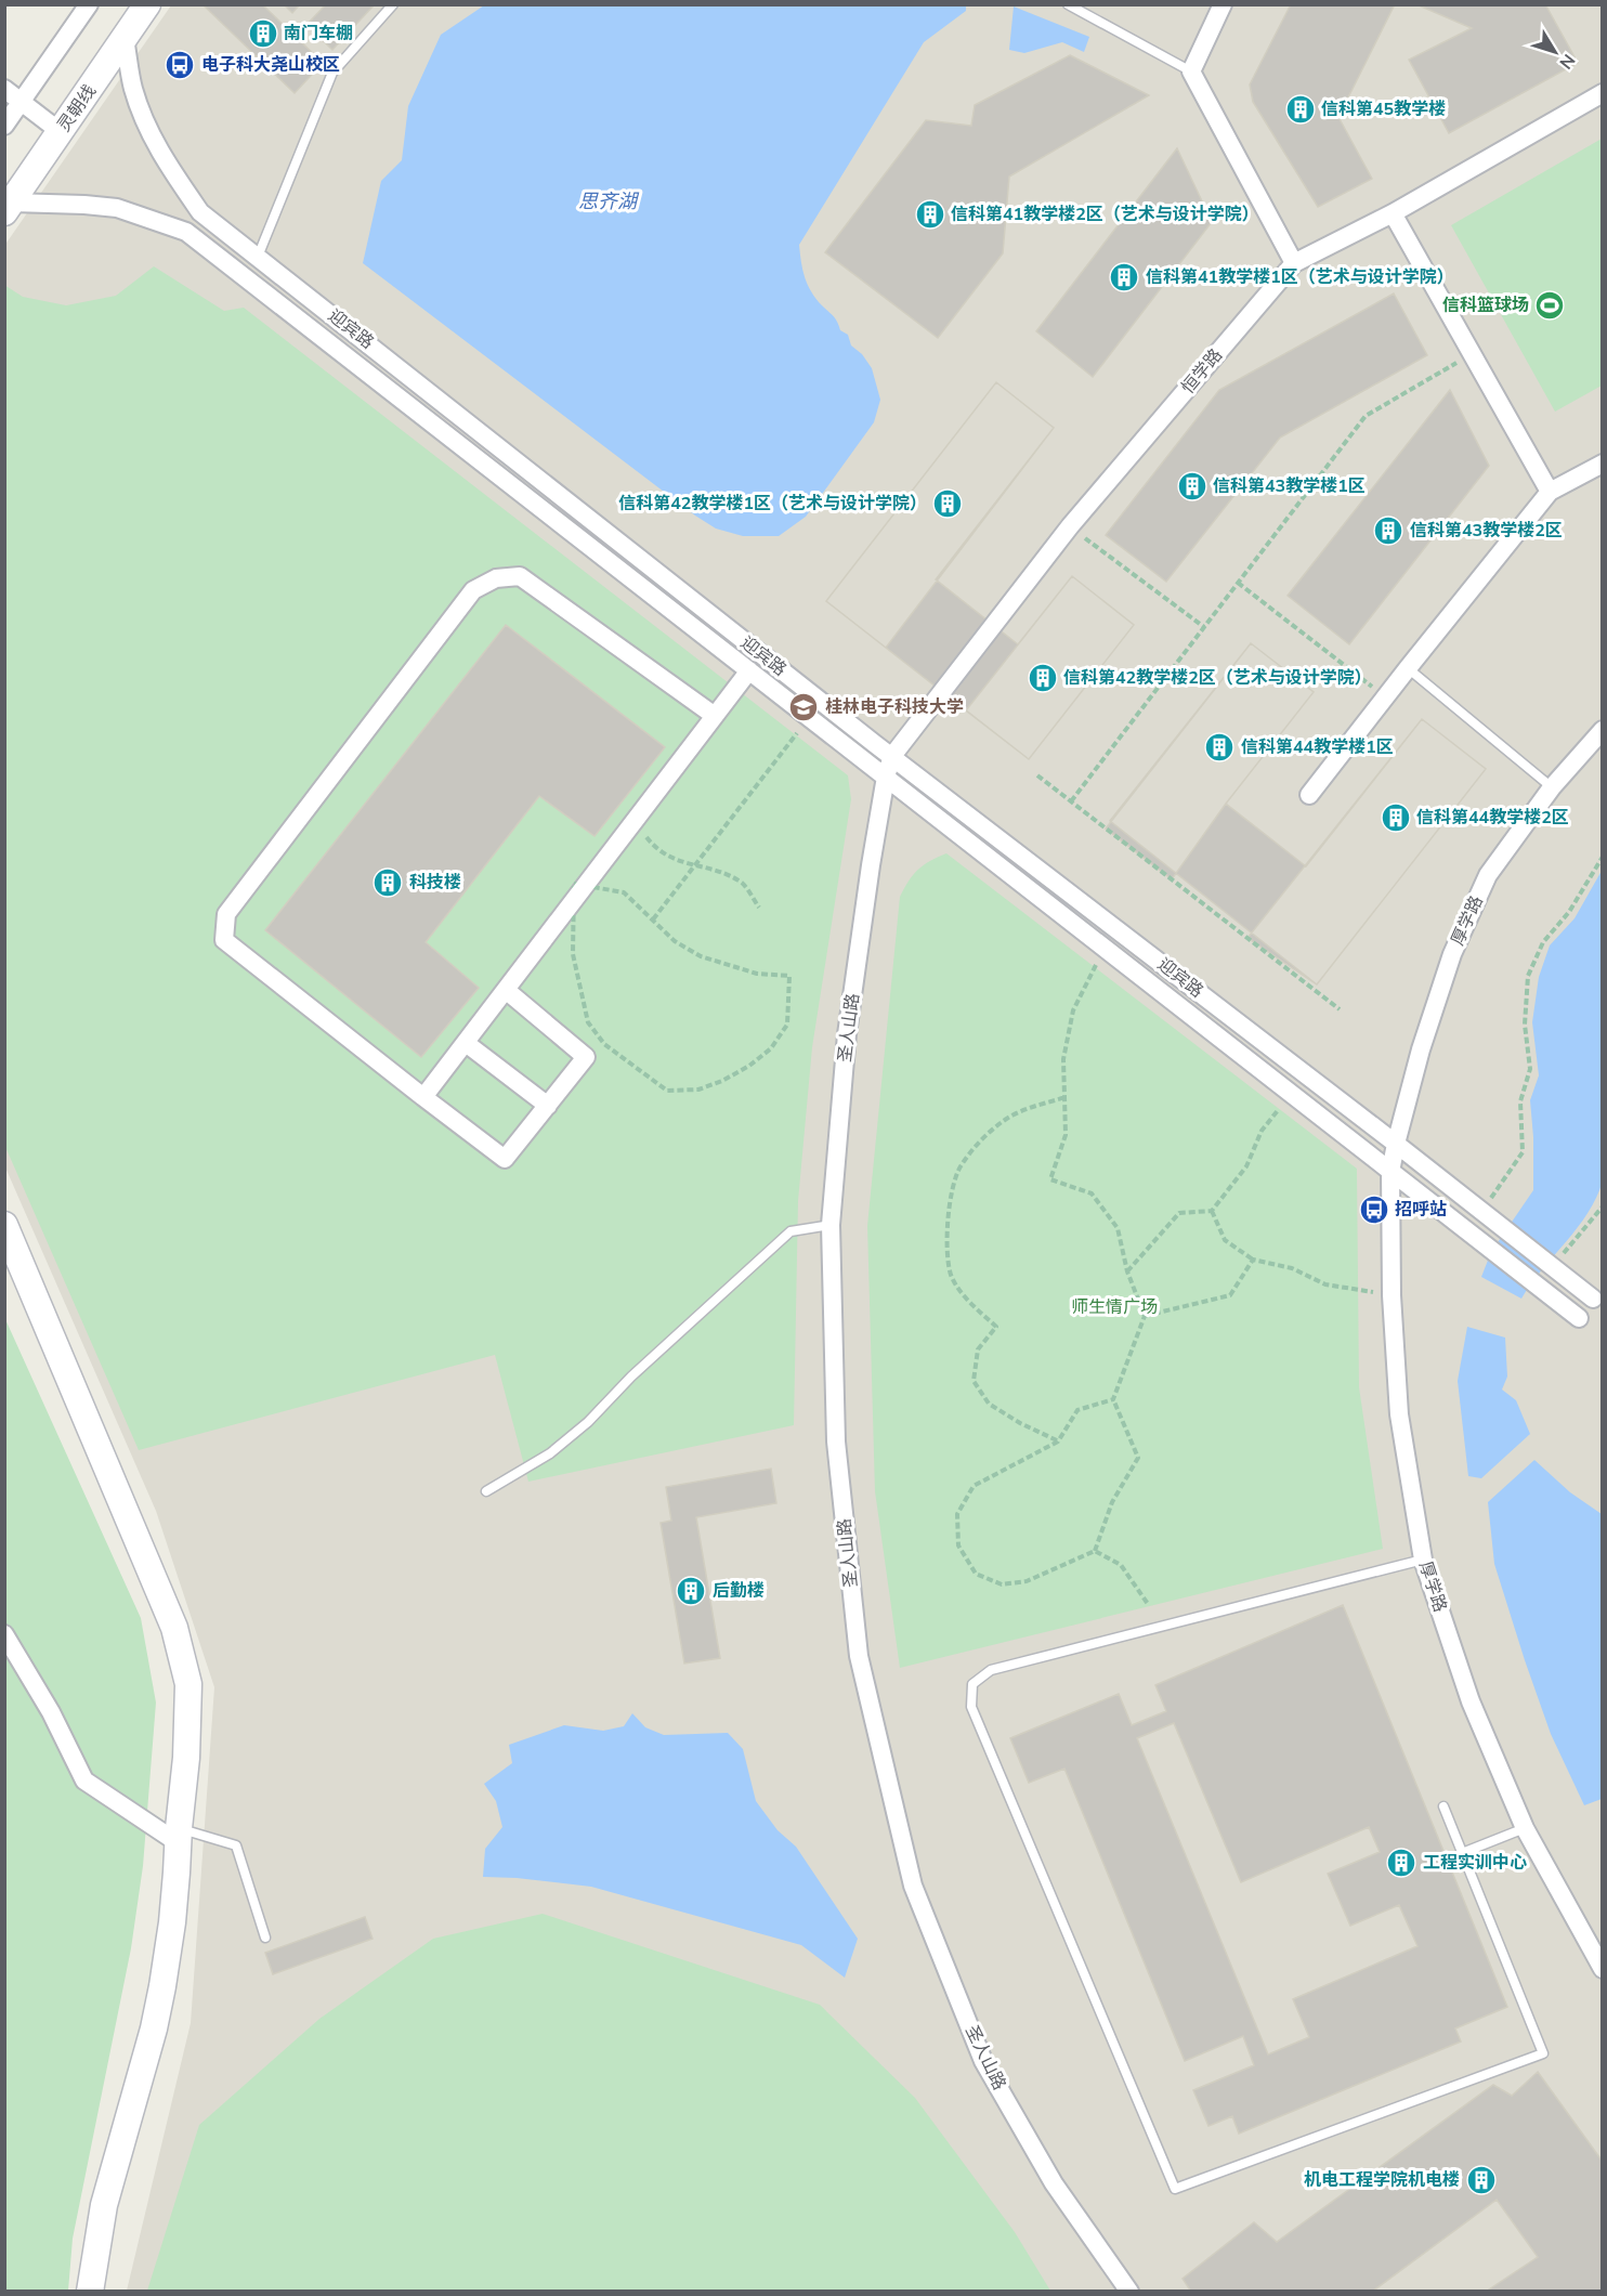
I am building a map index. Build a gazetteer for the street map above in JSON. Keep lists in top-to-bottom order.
{
  "streets": {
    "street": [
      "灵朝线",
      "迎宾路",
      "恒学路",
      "厚学路",
      "圣人山路"
    ]
  },
  "crossings": [
    ["灵朝线", "迎宾路"],
    ["迎宾路", "恒学路"],
    ["迎宾路", "厚学路"],
    ["迎宾路", "圣人山路"],
    ["恒学路", "圣人山路"]
  ],
  "water": ["思齐湖"],
  "parks": ["师生情广场"],
  "places": {
    "building": [
      "南门车棚",
      "信科第45教学楼",
      "信科第41教学楼2区（艺术与设计学院）",
      "信科第41教学楼1区（艺术与设计学院）",
      "信科第43教学楼1区",
      "信科第42教学楼1区（艺术与设计学院）",
      "信科第43教学楼2区",
      "信科第42教学楼2区（艺术与设计学院）",
      "信科第44教学楼1区",
      "信科第44教学楼2区",
      "科技楼",
      "后勤楼",
      "工程实训中心",
      "机电工程学院机电楼"
    ],
    "bus stop": ["电子科大尧山校区", "招呼站"],
    "sports": ["信科篮球场"],
    "school or university": ["桂林电子科技大学"]
  },
  "north": "bottom right"
}
